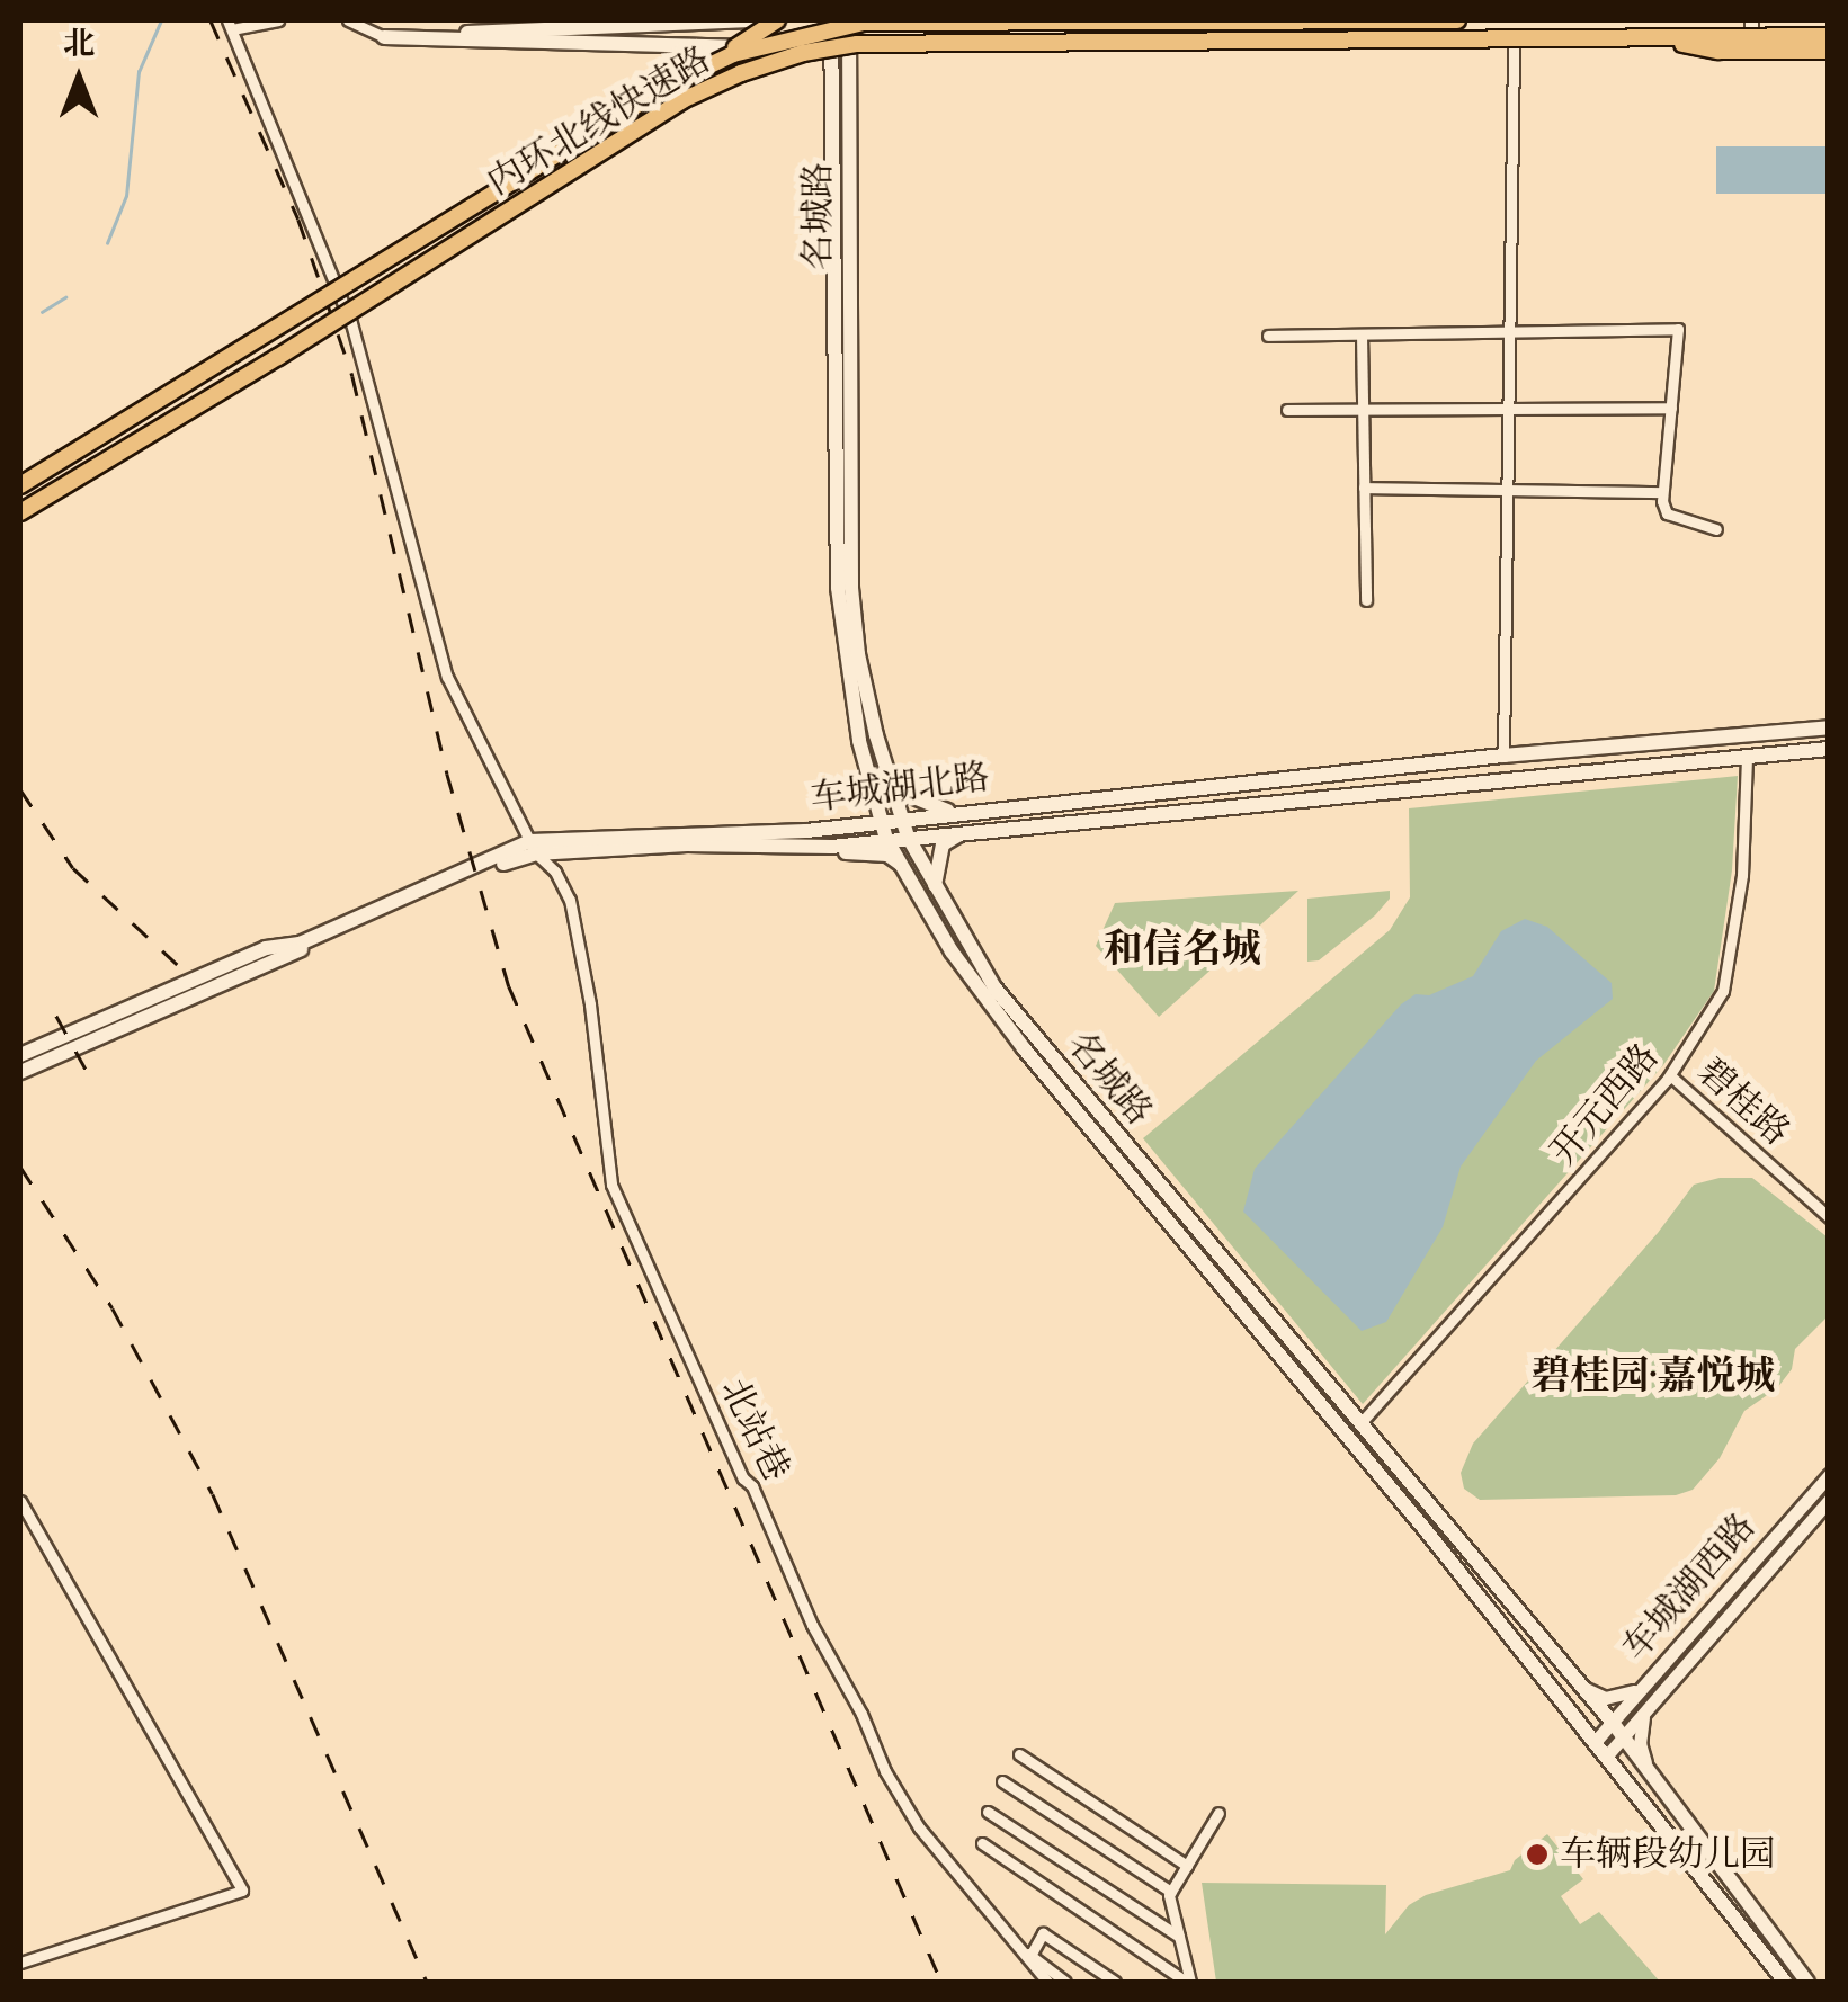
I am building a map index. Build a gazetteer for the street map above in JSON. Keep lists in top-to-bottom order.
{
  "streets": {
    "highway": ["内环北线快速路"],
    "main road": ["名城路", "车城湖北路"],
    "street": [
      "碧桂路",
      "开元西路",
      "北站巷",
      "车城湖西路"
    ]
  },
  "crossings": [
    ["名城路", "车城湖北路"],
    ["名城路", "开元西路"],
    ["名城路", "车城湖西路"],
    ["车城湖北路", "开元西路"],
    ["车城湖北路", "北站巷"],
    ["碧桂路", "开元西路"]
  ],
  "districts": ["和信名城", "碧桂园·嘉悦城"],
  "places": ["车辆段幼儿园"],
  "north": "top"
}
